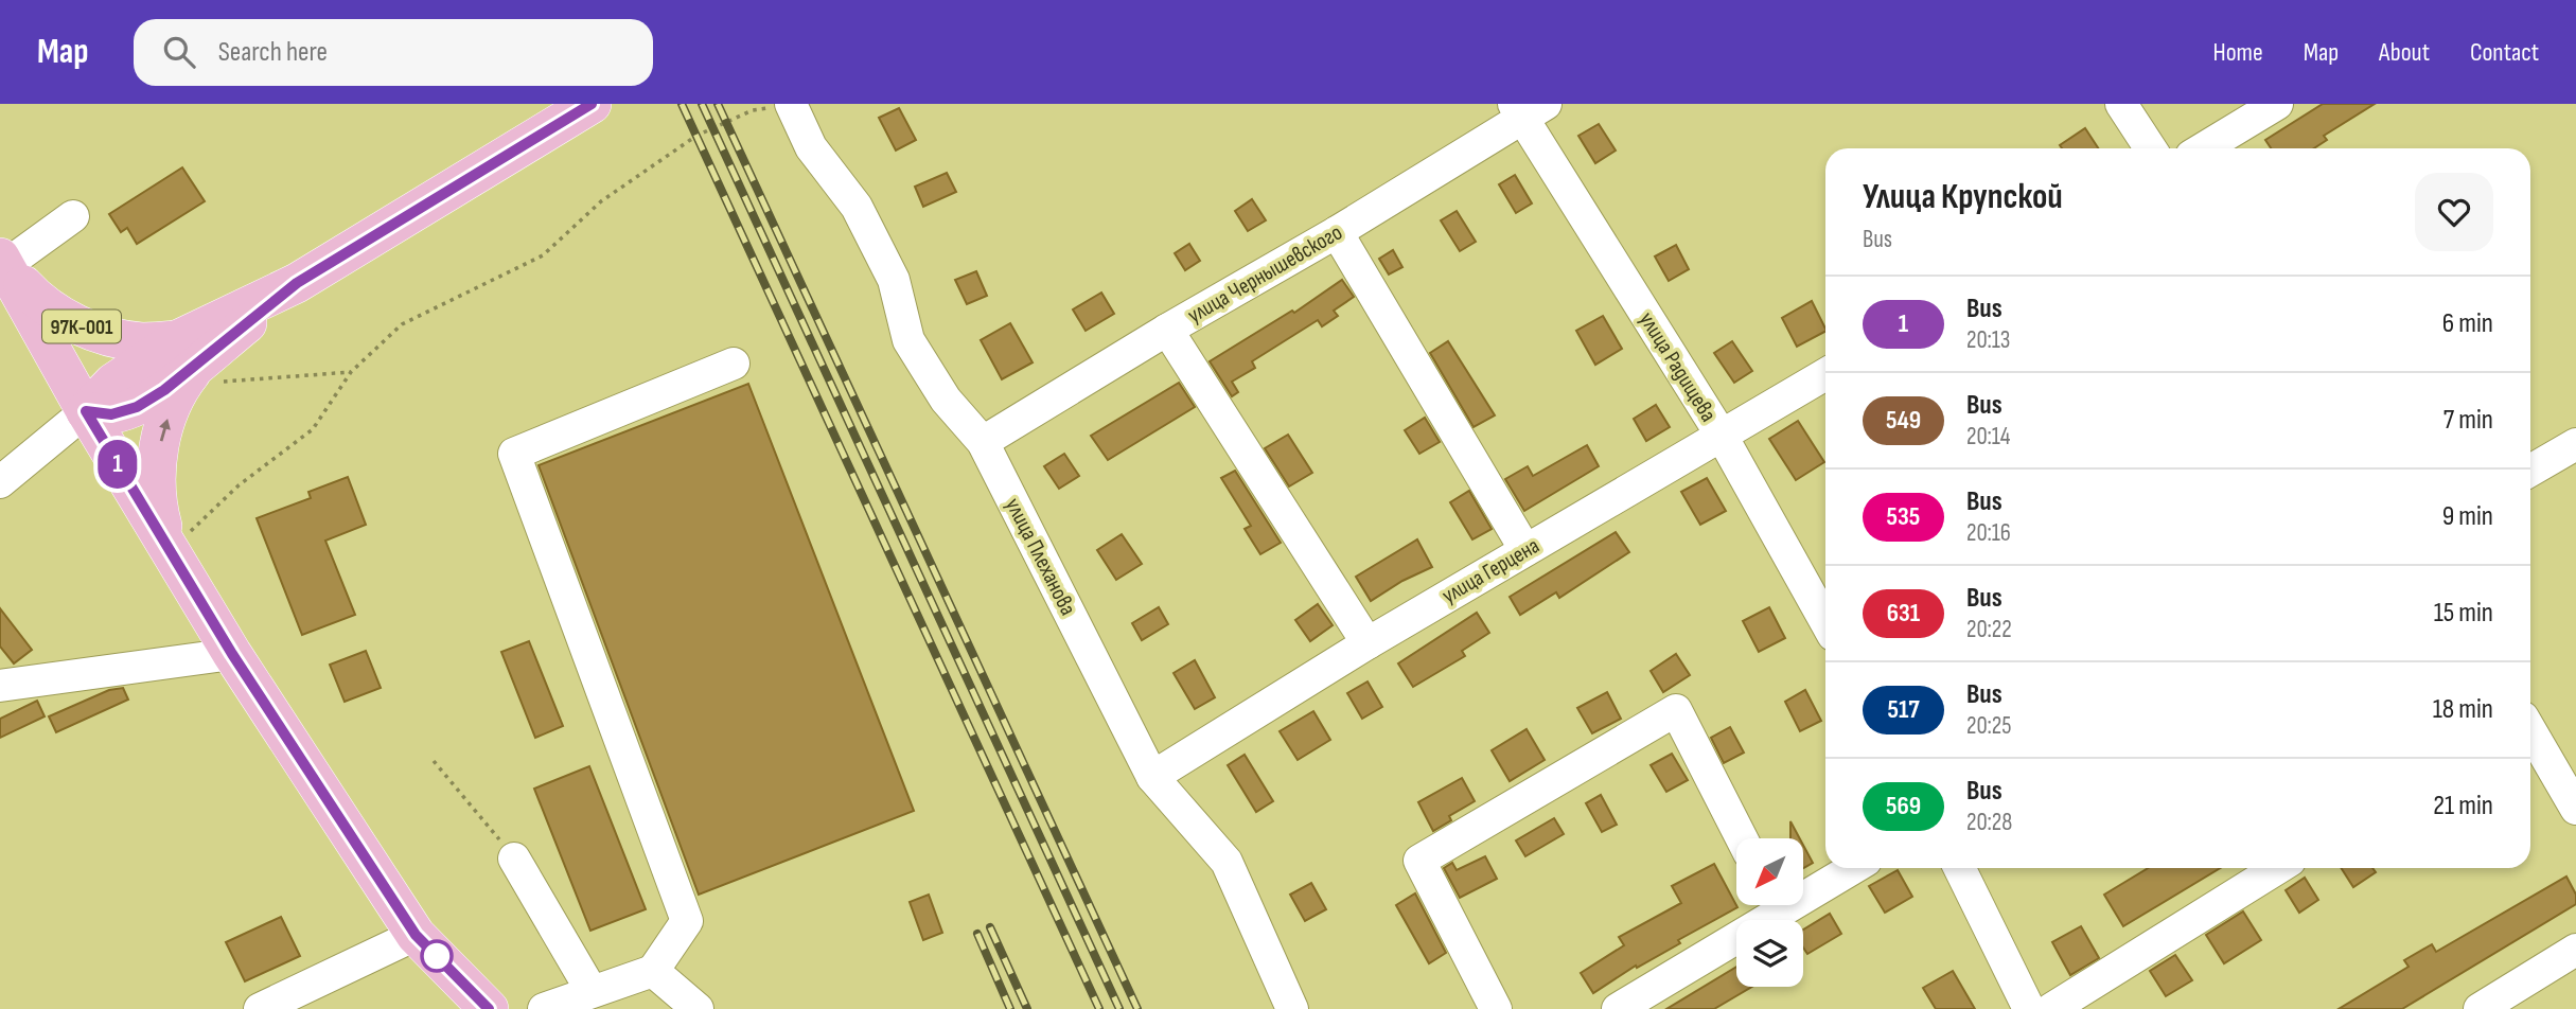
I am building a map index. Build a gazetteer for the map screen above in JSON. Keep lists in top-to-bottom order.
{
  "streets": {
    "main road": ["97К-001"],
    "street": [
      "улица Чернышевского",
      "улица Радищева",
      "улица Плеханова",
      "улица Герцена"
    ]
  },
  "crossings": [
    ["улица Чернышевского", "улица Радищева"],
    ["улица Чернышевского", "улица Плеханова"],
    ["улица Радищева", "улица Герцена"],
    ["улица Плеханова", "улица Герцена"]
  ],
  "lines": ["bus line 1"],
  "north": "bottom left",
  "page": {
    "header": "Map",
    "search": "Search here",
    "nav": [
      "Home",
      "Map",
      "About",
      "Contact"
    ],
    "on_map": "1",
    "heading": ["Улица Крупской", "Bus"],
    "list": [
      {
        "mark": "1",
        "name": "Bus",
        "note": "20:13",
        "value": "6 min"
      },
      {
        "mark": "549",
        "name": "Bus",
        "note": "20:14",
        "value": "7 min"
      },
      {
        "mark": "535",
        "name": "Bus",
        "note": "20:16",
        "value": "9 min"
      },
      {
        "mark": "631",
        "name": "Bus",
        "note": "20:22",
        "value": "15 min"
      },
      {
        "mark": "517",
        "name": "Bus",
        "note": "20:25",
        "value": "18 min"
      },
      {
        "mark": "569",
        "name": "Bus",
        "note": "20:28",
        "value": "21 min"
      }
    ]
  }
}
